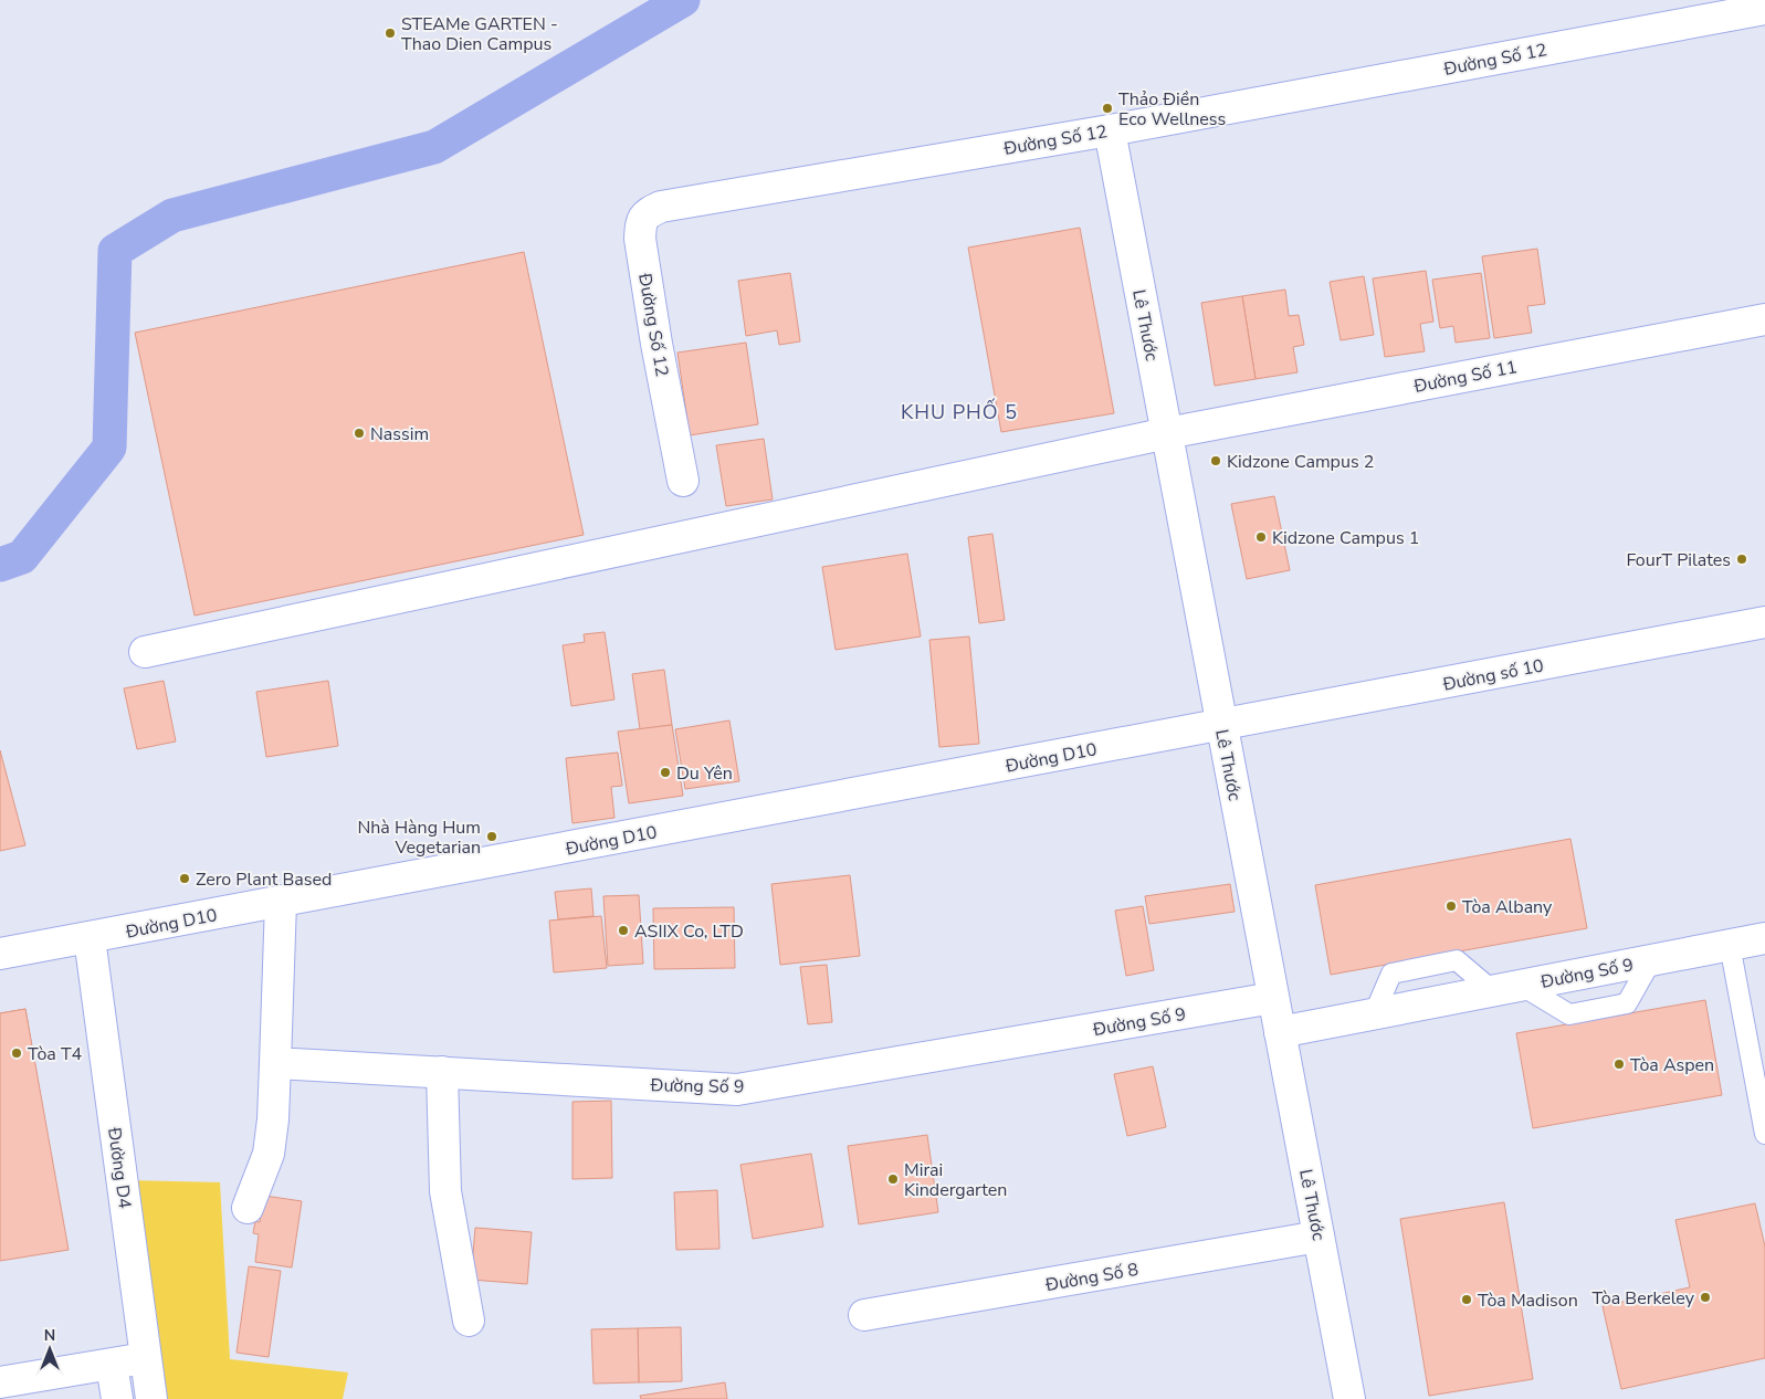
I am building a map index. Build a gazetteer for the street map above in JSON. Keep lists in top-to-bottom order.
{
  "streets": {
    "street": [
      "Đường Số 12",
      "Lê Thước",
      "Đường Số 11",
      "Đường số 10",
      "Đường D10",
      "Đường Số 9",
      "Đường D4",
      "Đường Số 8"
    ]
  },
  "crossings": [
    ["Đường Số 12", "Lê Thước"],
    ["Lê Thước", "Đường Số 11"],
    ["Lê Thước", "Đường số 10"],
    ["Lê Thước", "Đường D10"],
    ["Lê Thước", "Đường Số 9"],
    ["Lê Thước", "Đường Số 8"],
    ["Đường số 10", "Đường D10"],
    ["Đường D10", "Đường D4"]
  ],
  "districts": ["KHU PHỐ 5"],
  "places": [
    "STEAMe GARTEN - Thao Dien Campus",
    "Thảo Điền Eco Wellness",
    "Nassim",
    "Kidzone Campus 2",
    "Kidzone Campus 1",
    "FourT Pilates",
    "Du Yên",
    "Nhà Hàng Hum Vegetarian",
    "Zero Plant Based",
    "Tòa Albany",
    "ASIIX Co, LTD",
    "Tòa T4",
    "Tòa Aspen",
    "Mirai Kindergarten",
    "Tòa Berkeley",
    "Tòa Madison"
  ],
  "north": "top"
}
